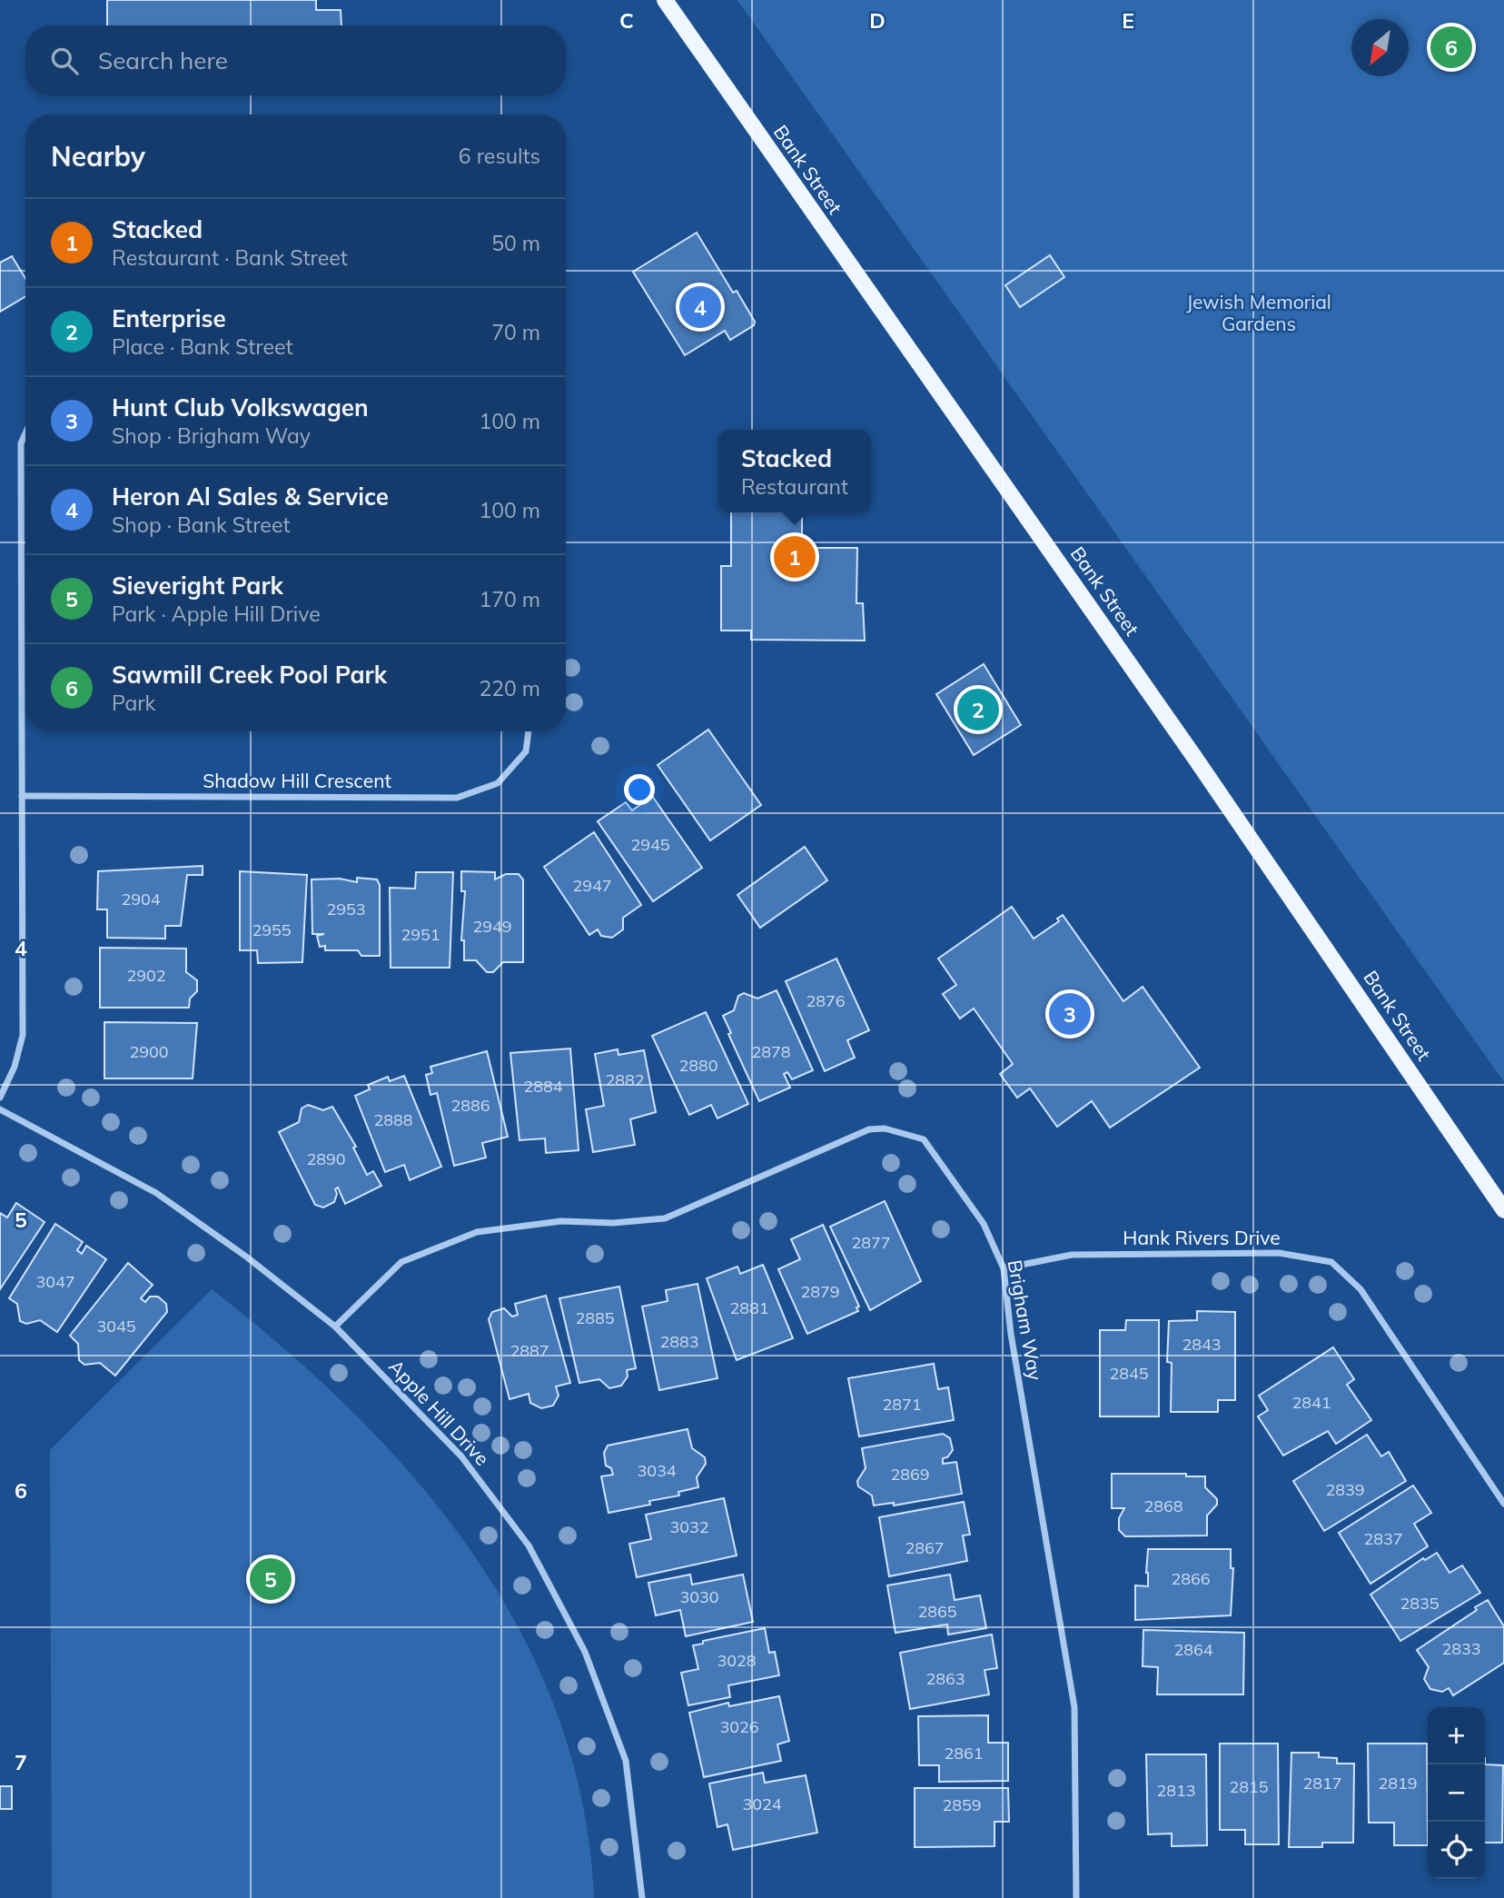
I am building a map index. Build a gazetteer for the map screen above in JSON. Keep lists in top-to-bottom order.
{
  "streets": {
    "main road": ["Bank Street"],
    "street": [
      "Shadow Hill Crescent",
      "Hank Rivers Drive",
      "Brigham Way",
      "Apple Hill Drive"
    ]
  },
  "crossings": [
    ["Hank Rivers Drive", "Brigham Way"],
    ["Brigham Way", "Apple Hill Drive"]
  ],
  "parks": ["Jewish Memorial Gardens"],
  "house_numbers": [
    "2945",
    "2947",
    "2904",
    "2953",
    "2949",
    "2955",
    "2951",
    "2902",
    "2876",
    "2900",
    "2878",
    "2880",
    "2882",
    "2884",
    "2886",
    "2888",
    "2890",
    "2877",
    "3047",
    "2879",
    "2881",
    "2885",
    "3045",
    "2883",
    "2843",
    "2887",
    "2845",
    "2841",
    "2871",
    "3034",
    "2869",
    "2839",
    "2868",
    "3032",
    "2837",
    "2867",
    "2866",
    "3030",
    "2835",
    "2865",
    "2833",
    "2864",
    "3028",
    "2863",
    "3026",
    "2861",
    "2817",
    "2819",
    "2815",
    "2813",
    "3024",
    "2859"
  ],
  "north": "bottom left",
  "page": {
    "pins": [
      "6",
      "4",
      "1",
      "2",
      "3",
      "5"
    ],
    "search": "Search here",
    "heading": ["Nearby", "6 results"],
    "list": [
      {
        "mark": "1",
        "name": "Stacked",
        "note": "Restaurant · Bank Street",
        "value": "50 m"
      },
      {
        "mark": "2",
        "name": "Enterprise",
        "note": "Place · Bank Street",
        "value": "70 m"
      },
      {
        "mark": "3",
        "name": "Hunt Club Volkswagen",
        "note": "Shop · Brigham Way",
        "value": "100 m"
      },
      {
        "mark": "4",
        "name": "Heron Al Sales & Service",
        "note": "Shop · Bank Street",
        "value": "100 m"
      },
      {
        "mark": "5",
        "name": "Sieveright Park",
        "note": "Park · Apple Hill Drive",
        "value": "170 m"
      },
      {
        "mark": "6",
        "name": "Sawmill Creek Pool Park",
        "note": "Park",
        "value": "220 m"
      }
    ],
    "popup": ["Stacked", "Restaurant"],
    "map_buttons": ["+", "−"]
  },
  "grid": {
    "columns": ["C", "D", "E"],
    "rows": [
      "4",
      "5",
      "6",
      "7"
    ]
  }
}
